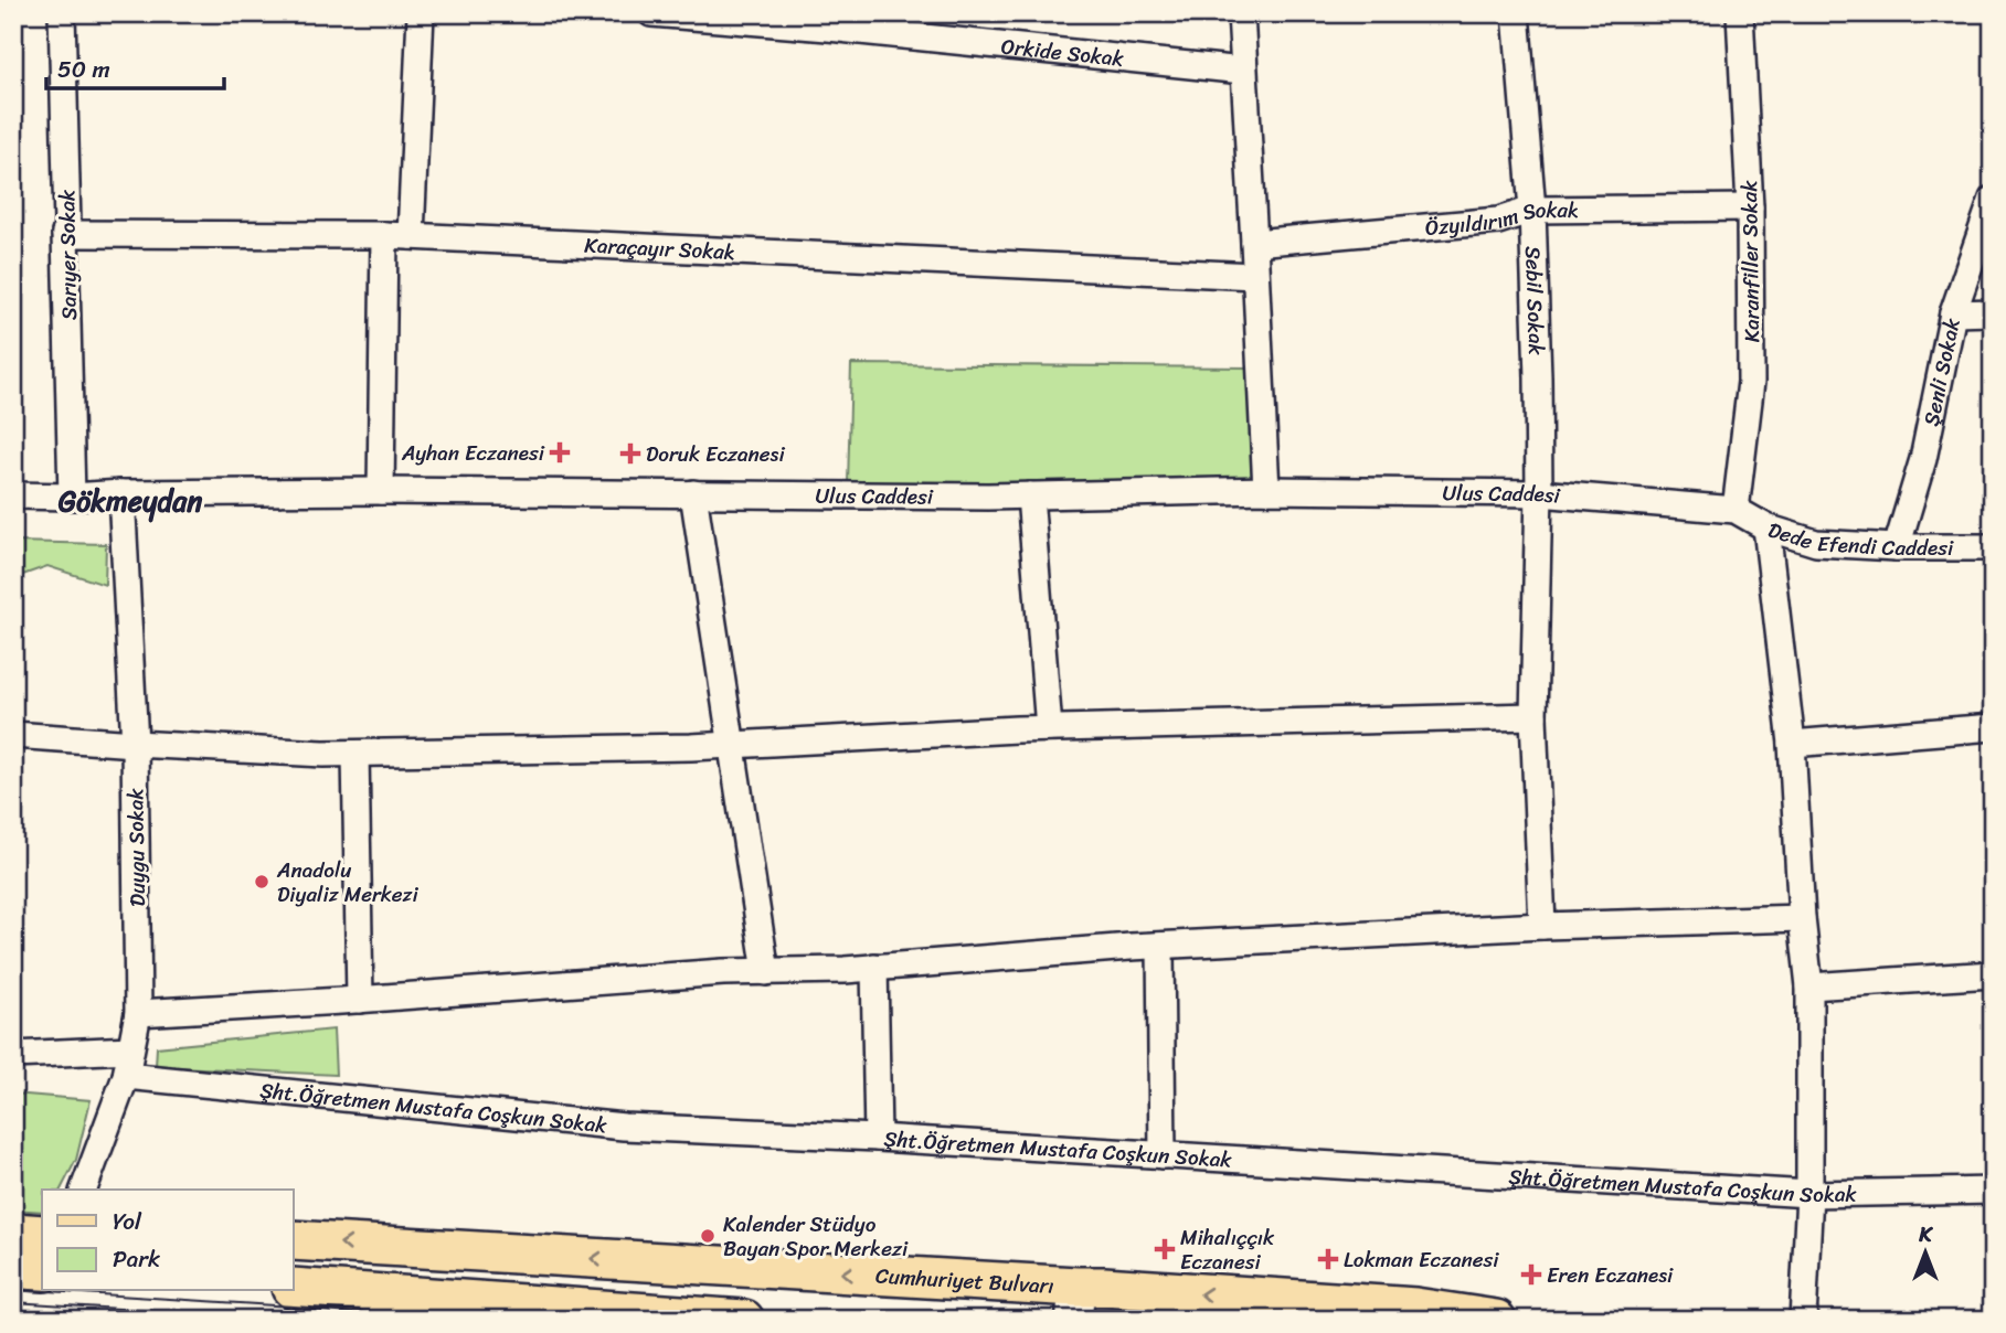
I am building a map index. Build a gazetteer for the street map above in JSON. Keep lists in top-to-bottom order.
{
  "streets": {
    "main road": ["Cumhuriyet Bulvarı"],
    "street": [
      "Orkide Sokak",
      "Özyıldırım Sokak",
      "Karaçayır Sokak",
      "Sarıyer Sokak",
      "Karanfiller Sokak",
      "Sebil Sokak",
      "Şenli Sokak",
      "Ulus Caddesi",
      "Dede Efendi Caddesi",
      "Duygu Sokak",
      "Şht.Öğretmen Mustafa Coşkun Sokak"
    ]
  },
  "crossings": [
    ["Özyıldırım Sokak", "Karanfiller Sokak"],
    ["Özyıldırım Sokak", "Sebil Sokak"],
    ["Karaçayır Sokak", "Sarıyer Sokak"],
    ["Sarıyer Sokak", "Ulus Caddesi"],
    ["Karanfiller Sokak", "Ulus Caddesi"],
    ["Karanfiller Sokak", "Dede Efendi Caddesi"],
    ["Sebil Sokak", "Ulus Caddesi"],
    ["Şenli Sokak", "Dede Efendi Caddesi"],
    ["Ulus Caddesi", "Dede Efendi Caddesi"],
    ["Ulus Caddesi", "Duygu Sokak"],
    ["Duygu Sokak", "Şht.Öğretmen Mustafa Coşkun Sokak"]
  ],
  "districts": ["Gökmeydan"],
  "places": {
    "health": [
      "Ayhan Eczanesi",
      "Doruk Eczanesi",
      "Mihalıççık Eczanesi",
      "Lokman Eczanesi",
      "Eren Eczanesi"
    ],
    "other": ["Anadolu Diyaliz Merkezi", "Kalender Stüdyo Bayan Spor Merkezi"]
  },
  "legend": ["Yol", "Park"],
  "scale_bar": "50 m",
  "north": "top"
}
